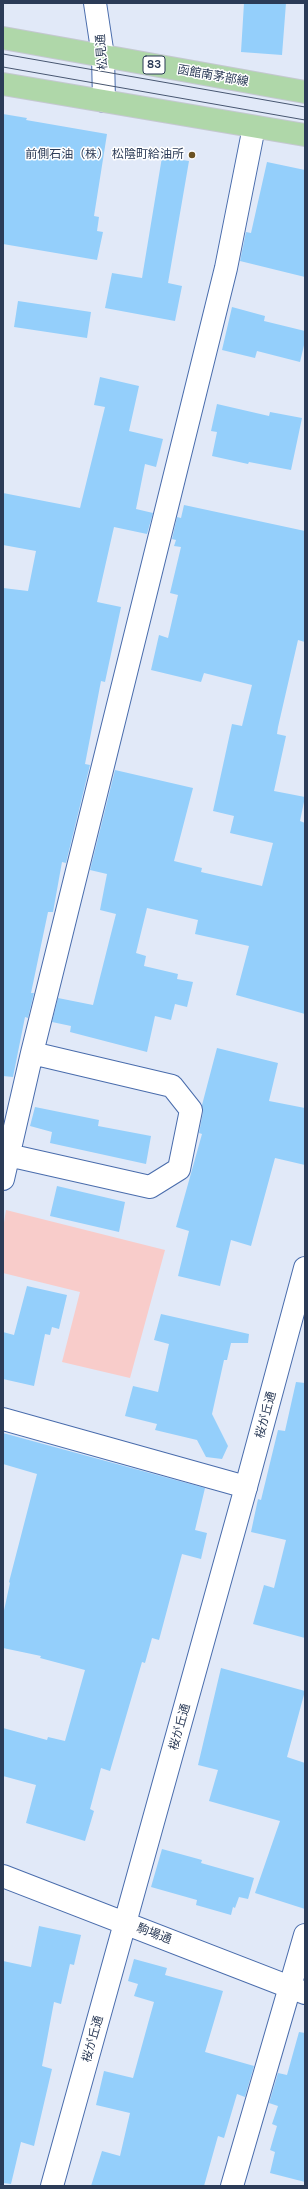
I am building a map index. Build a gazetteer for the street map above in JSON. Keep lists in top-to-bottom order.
{
  "streets": {
    "main road": ["83", "函館南茅部線"],
    "street": ["松見通", "桜が丘通", "駒場通"]
  },
  "crossings": [
    ["松見通", "函館南茅部線"],
    ["桜が丘通", "駒場通"]
  ],
  "places": ["前側石油（株） 松陰町給油所"]
}
